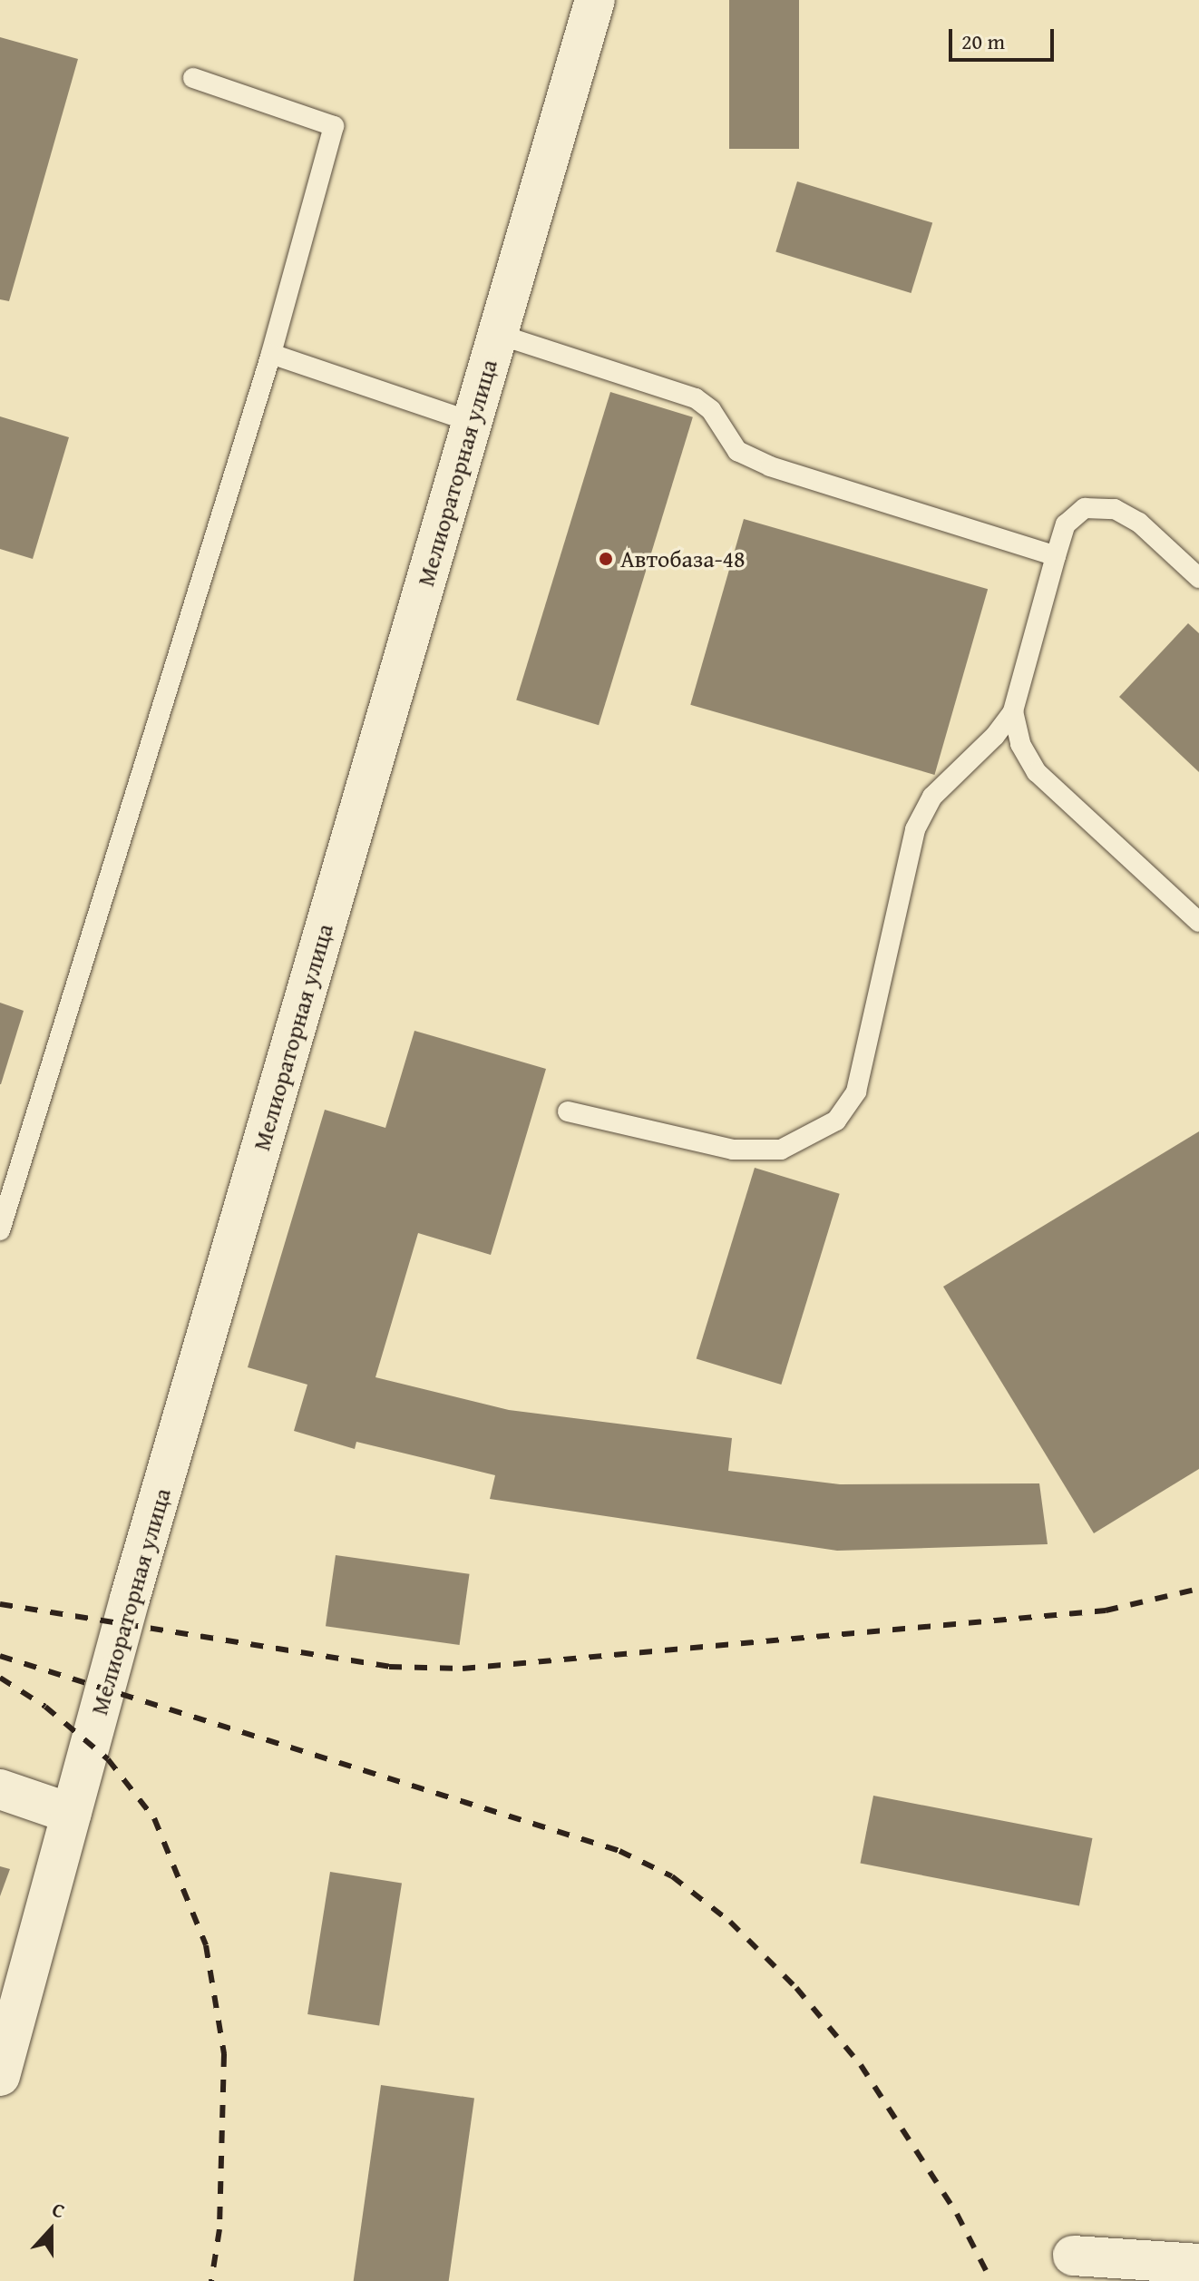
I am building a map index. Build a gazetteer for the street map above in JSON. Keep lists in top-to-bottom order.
{
  "streets": {
    "street": ["Мелиораторная улица"]
  },
  "places": ["Автобаза-48"],
  "scale_bar": "20 m",
  "north": "top"
}
